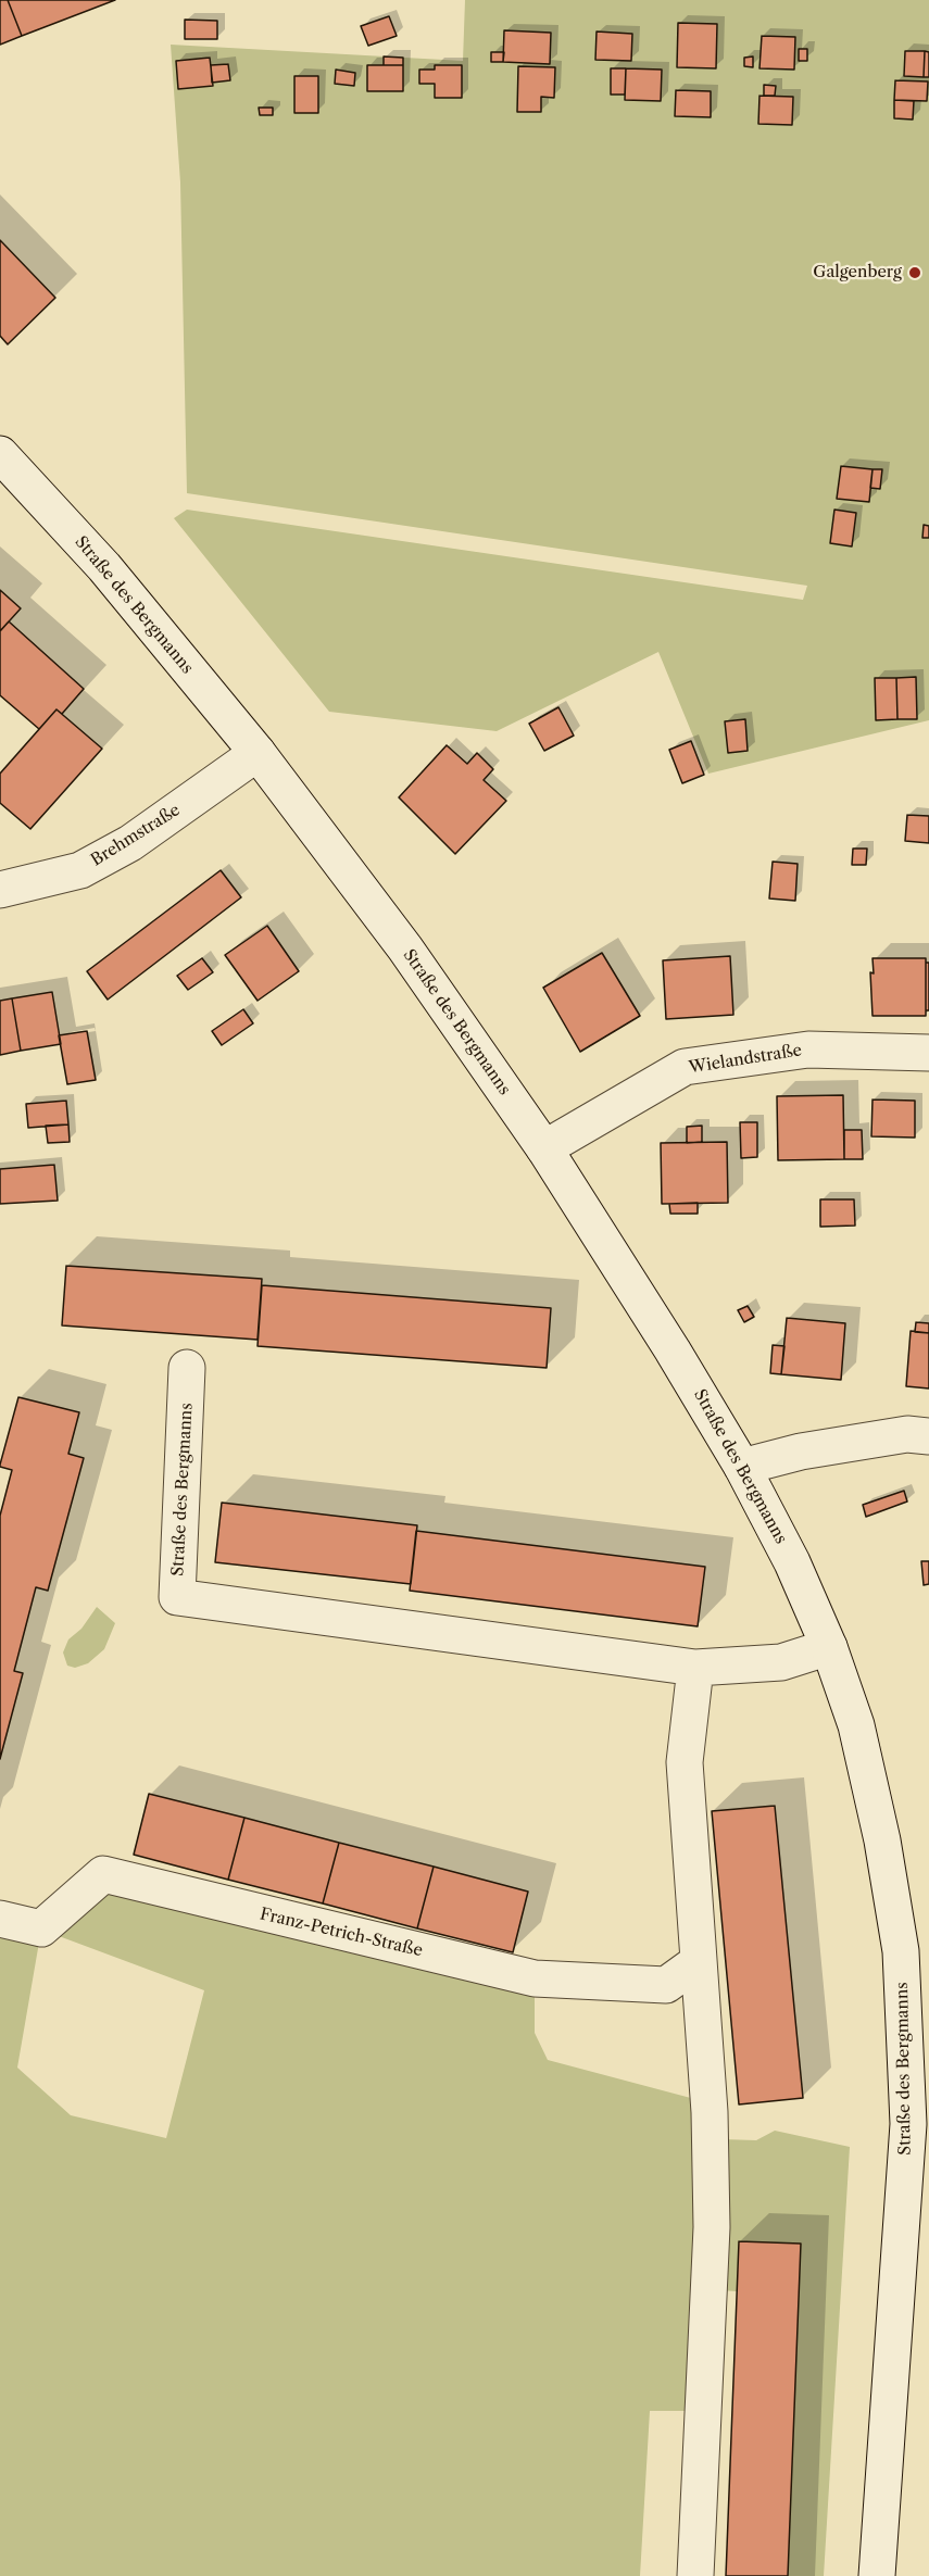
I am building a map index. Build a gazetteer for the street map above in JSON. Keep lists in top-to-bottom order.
{
  "streets": {
    "street": [
      "Straße des Bergmanns",
      "Brehmstraße",
      "Wielandstraße",
      "Franz-Petrich-Straße"
    ]
  },
  "crossings": [
    ["Straße des Bergmanns", "Brehmstraße"],
    ["Straße des Bergmanns", "Wielandstraße"]
  ],
  "places": ["Galgenberg"]
}
